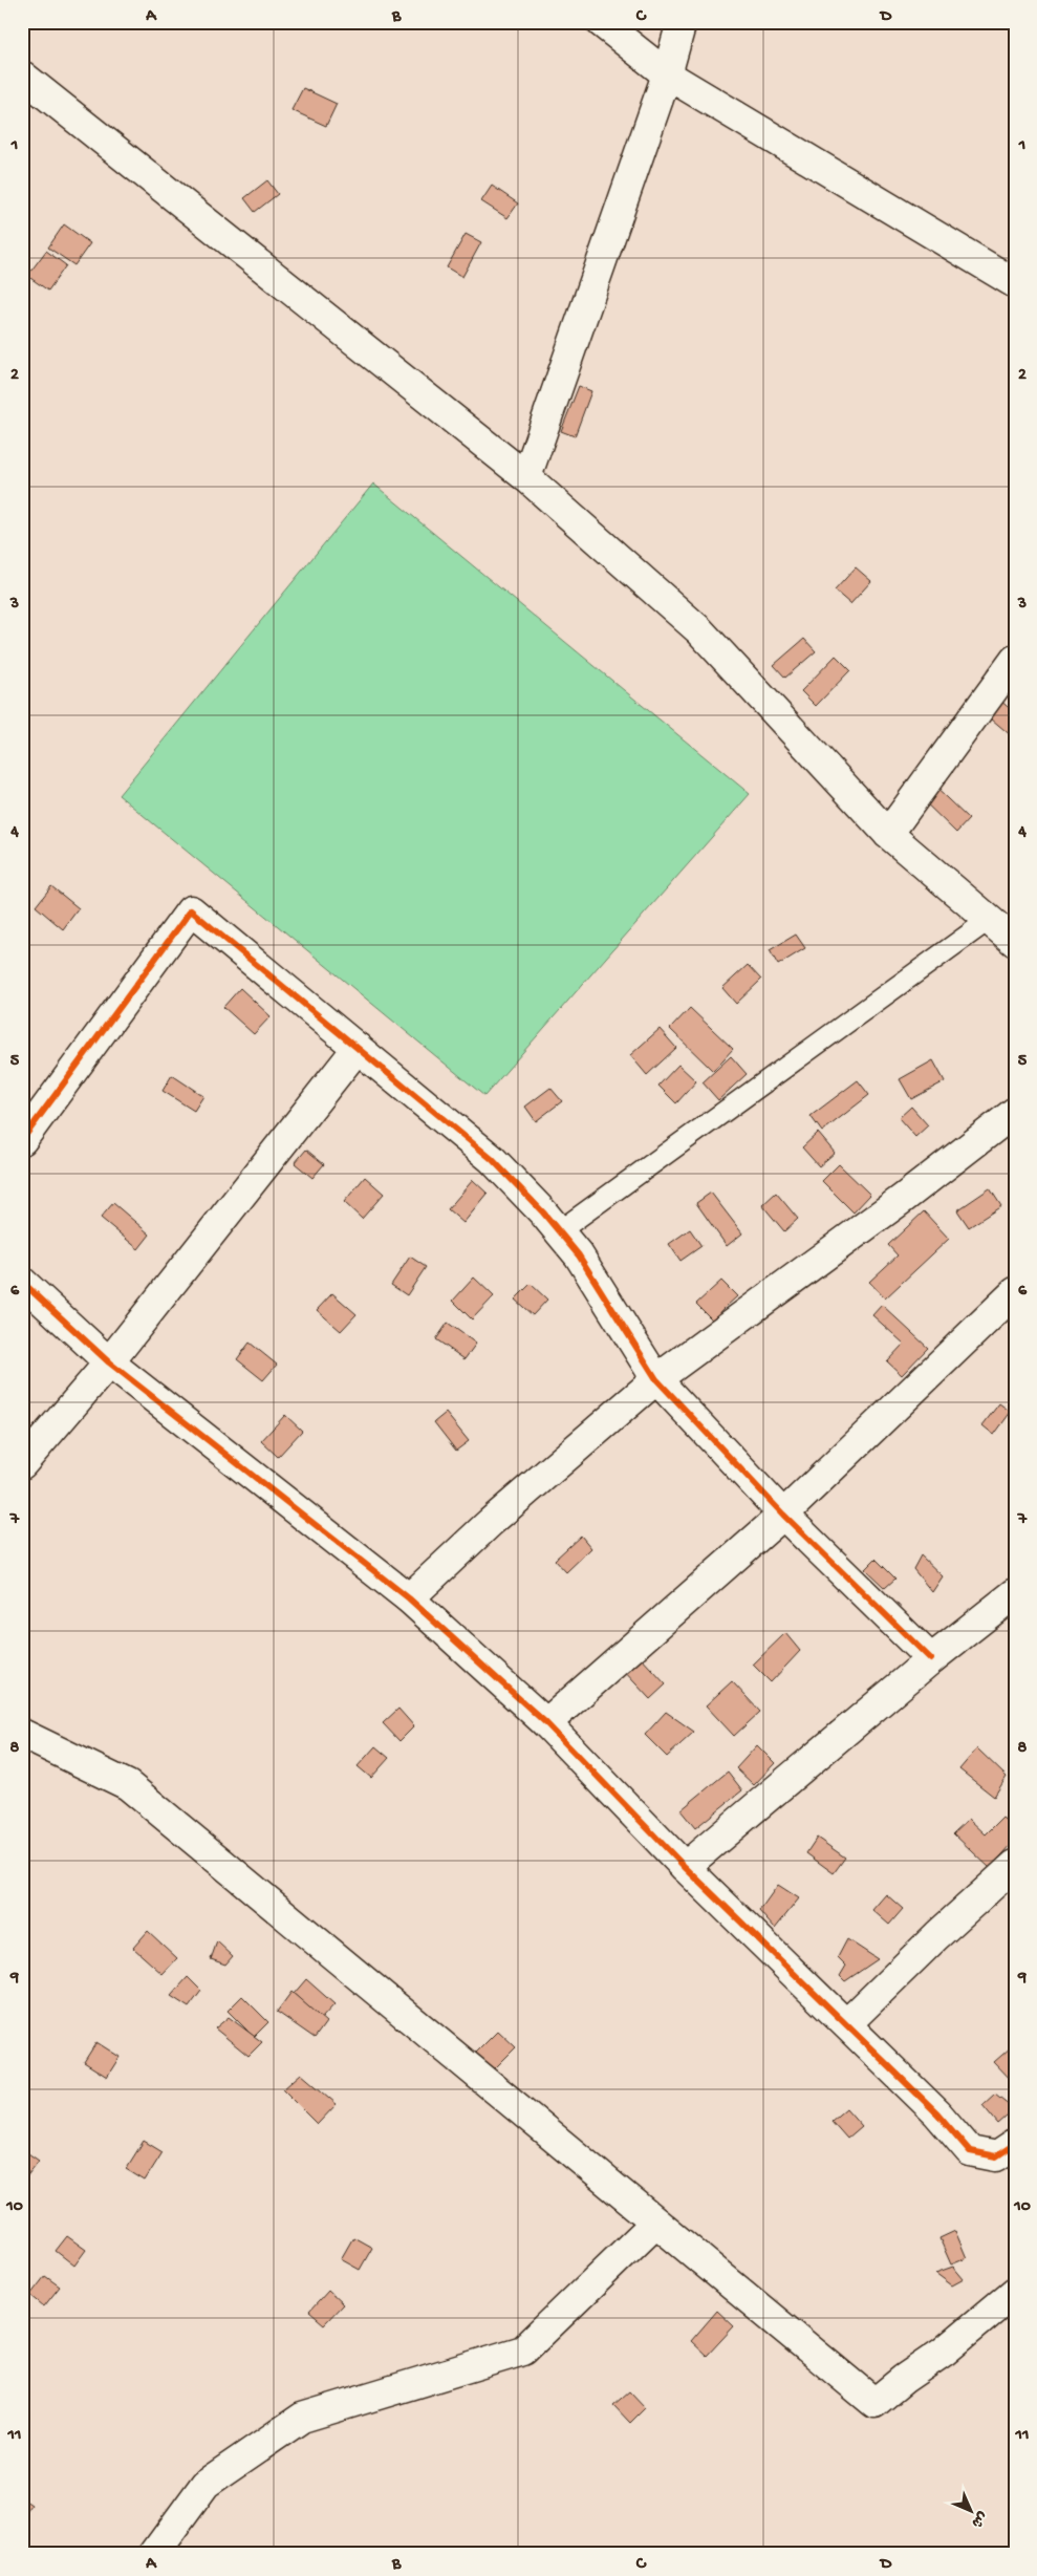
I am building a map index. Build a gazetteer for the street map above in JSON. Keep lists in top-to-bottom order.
{
  "north": "bottom right",
  "grid": {
    "columns": [
      "A",
      "B",
      "C",
      "D"
    ],
    "rows": [
      "1",
      "2",
      "3",
      "4",
      "5",
      "6",
      "7",
      "8",
      "9",
      "10",
      "11"
    ]
  }
}
